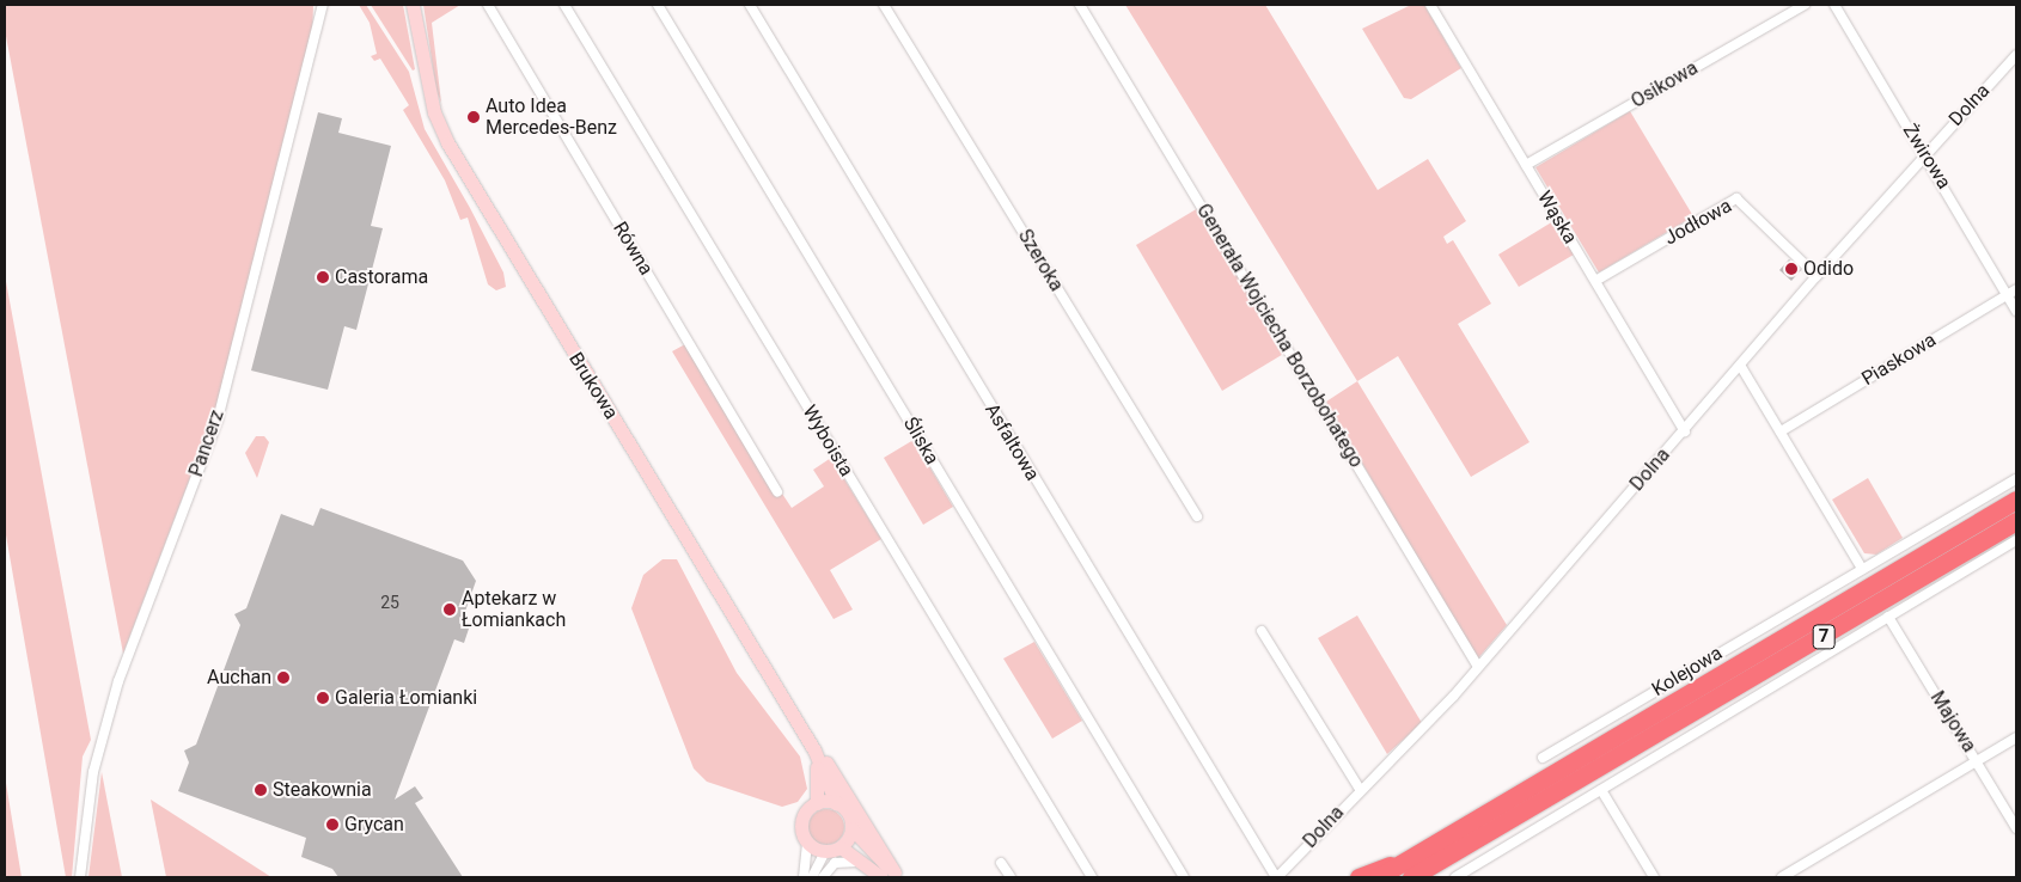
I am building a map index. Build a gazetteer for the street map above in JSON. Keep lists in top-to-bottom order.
{
  "streets": {
    "highway": ["7", "Kolejowa"],
    "street": [
      "Osikowa",
      "Dolna",
      "Żwirowa",
      "Wąska",
      "Jodłowa",
      "Równa",
      "Szeroka",
      "Generała Wojciecha Borzobohatego",
      "Piaskowa",
      "Brukowa",
      "Wyboista",
      "Śliska",
      "Asfaltowa",
      "Pancerz",
      "Majowa"
    ]
  },
  "crossings": [
    ["Osikowa", "Wąska"],
    ["Dolna", "Żwirowa"],
    ["Dolna", "Wąska"],
    ["Dolna", "Jodłowa"],
    ["Dolna", "Generała Wojciecha Borzobohatego"],
    ["Dolna", "Asfaltowa"],
    ["Żwirowa", "Piaskowa"],
    ["Wąska", "Jodłowa"]
  ],
  "places": [
    "Auto Idea Mercedes-Benz",
    "Odido",
    "Castorama",
    "Aptekarz w Łomiankach",
    "Auchan",
    "Galeria Łomianki",
    "Steakownia",
    "Grycan"
  ],
  "house_numbers": ["25"]
}
